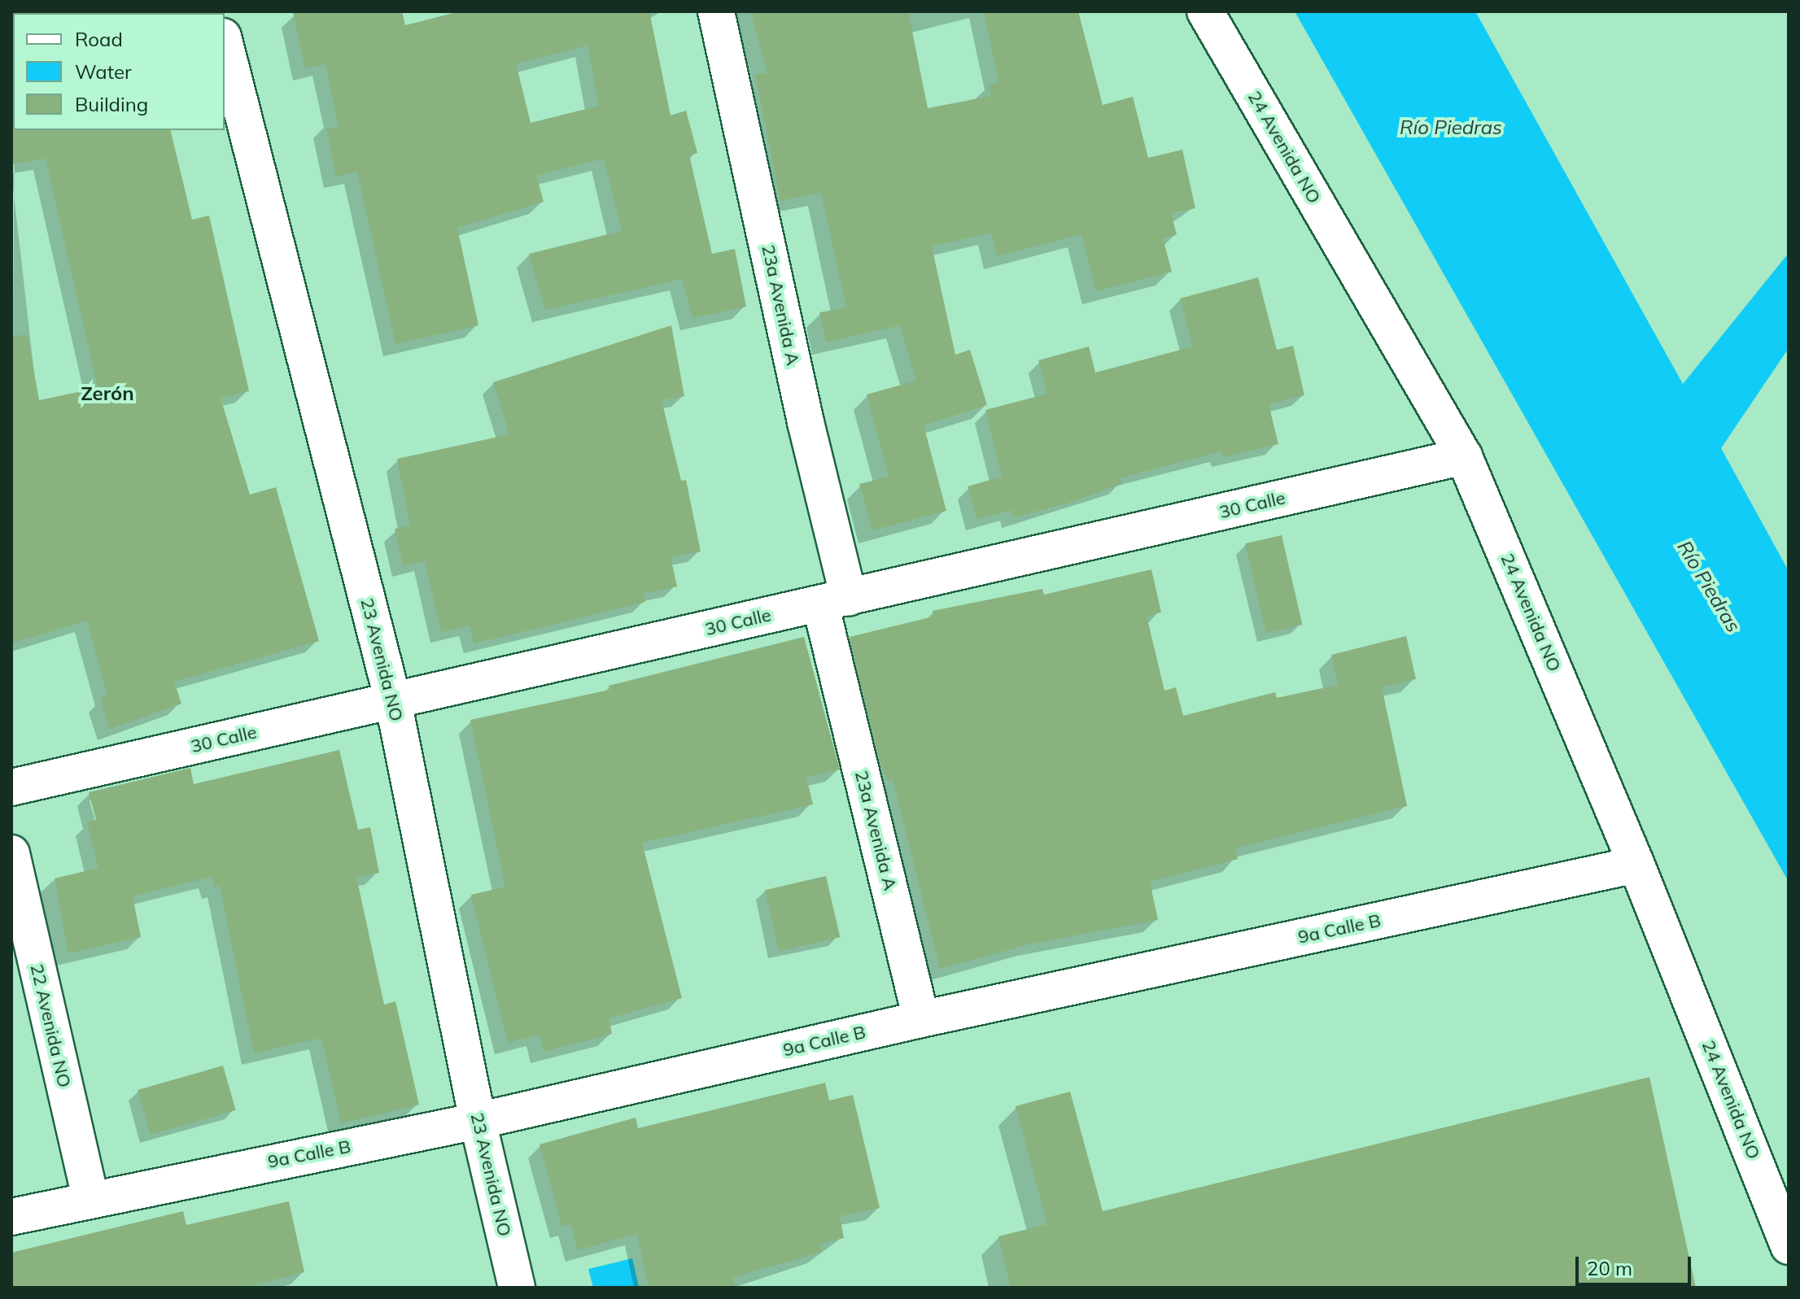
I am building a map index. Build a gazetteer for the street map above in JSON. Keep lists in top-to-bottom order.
{
  "streets": {
    "street": [
      "24 Avenida NO",
      "23a Avenida A",
      "30 Calle",
      "23 Avenida NO",
      "9a Calle B",
      "22 Avenida NO"
    ]
  },
  "crossings": [
    ["24 Avenida NO", "30 Calle"],
    ["24 Avenida NO", "9a Calle B"],
    ["23a Avenida A", "30 Calle"],
    ["23a Avenida A", "9a Calle B"],
    ["30 Calle", "23 Avenida NO"],
    ["23 Avenida NO", "9a Calle B"],
    ["9a Calle B", "22 Avenida NO"]
  ],
  "districts": ["Zerón"],
  "water": ["Río Piedras"],
  "legend": ["Road", "Water", "Building"],
  "scale_bar": "20 m"
}
